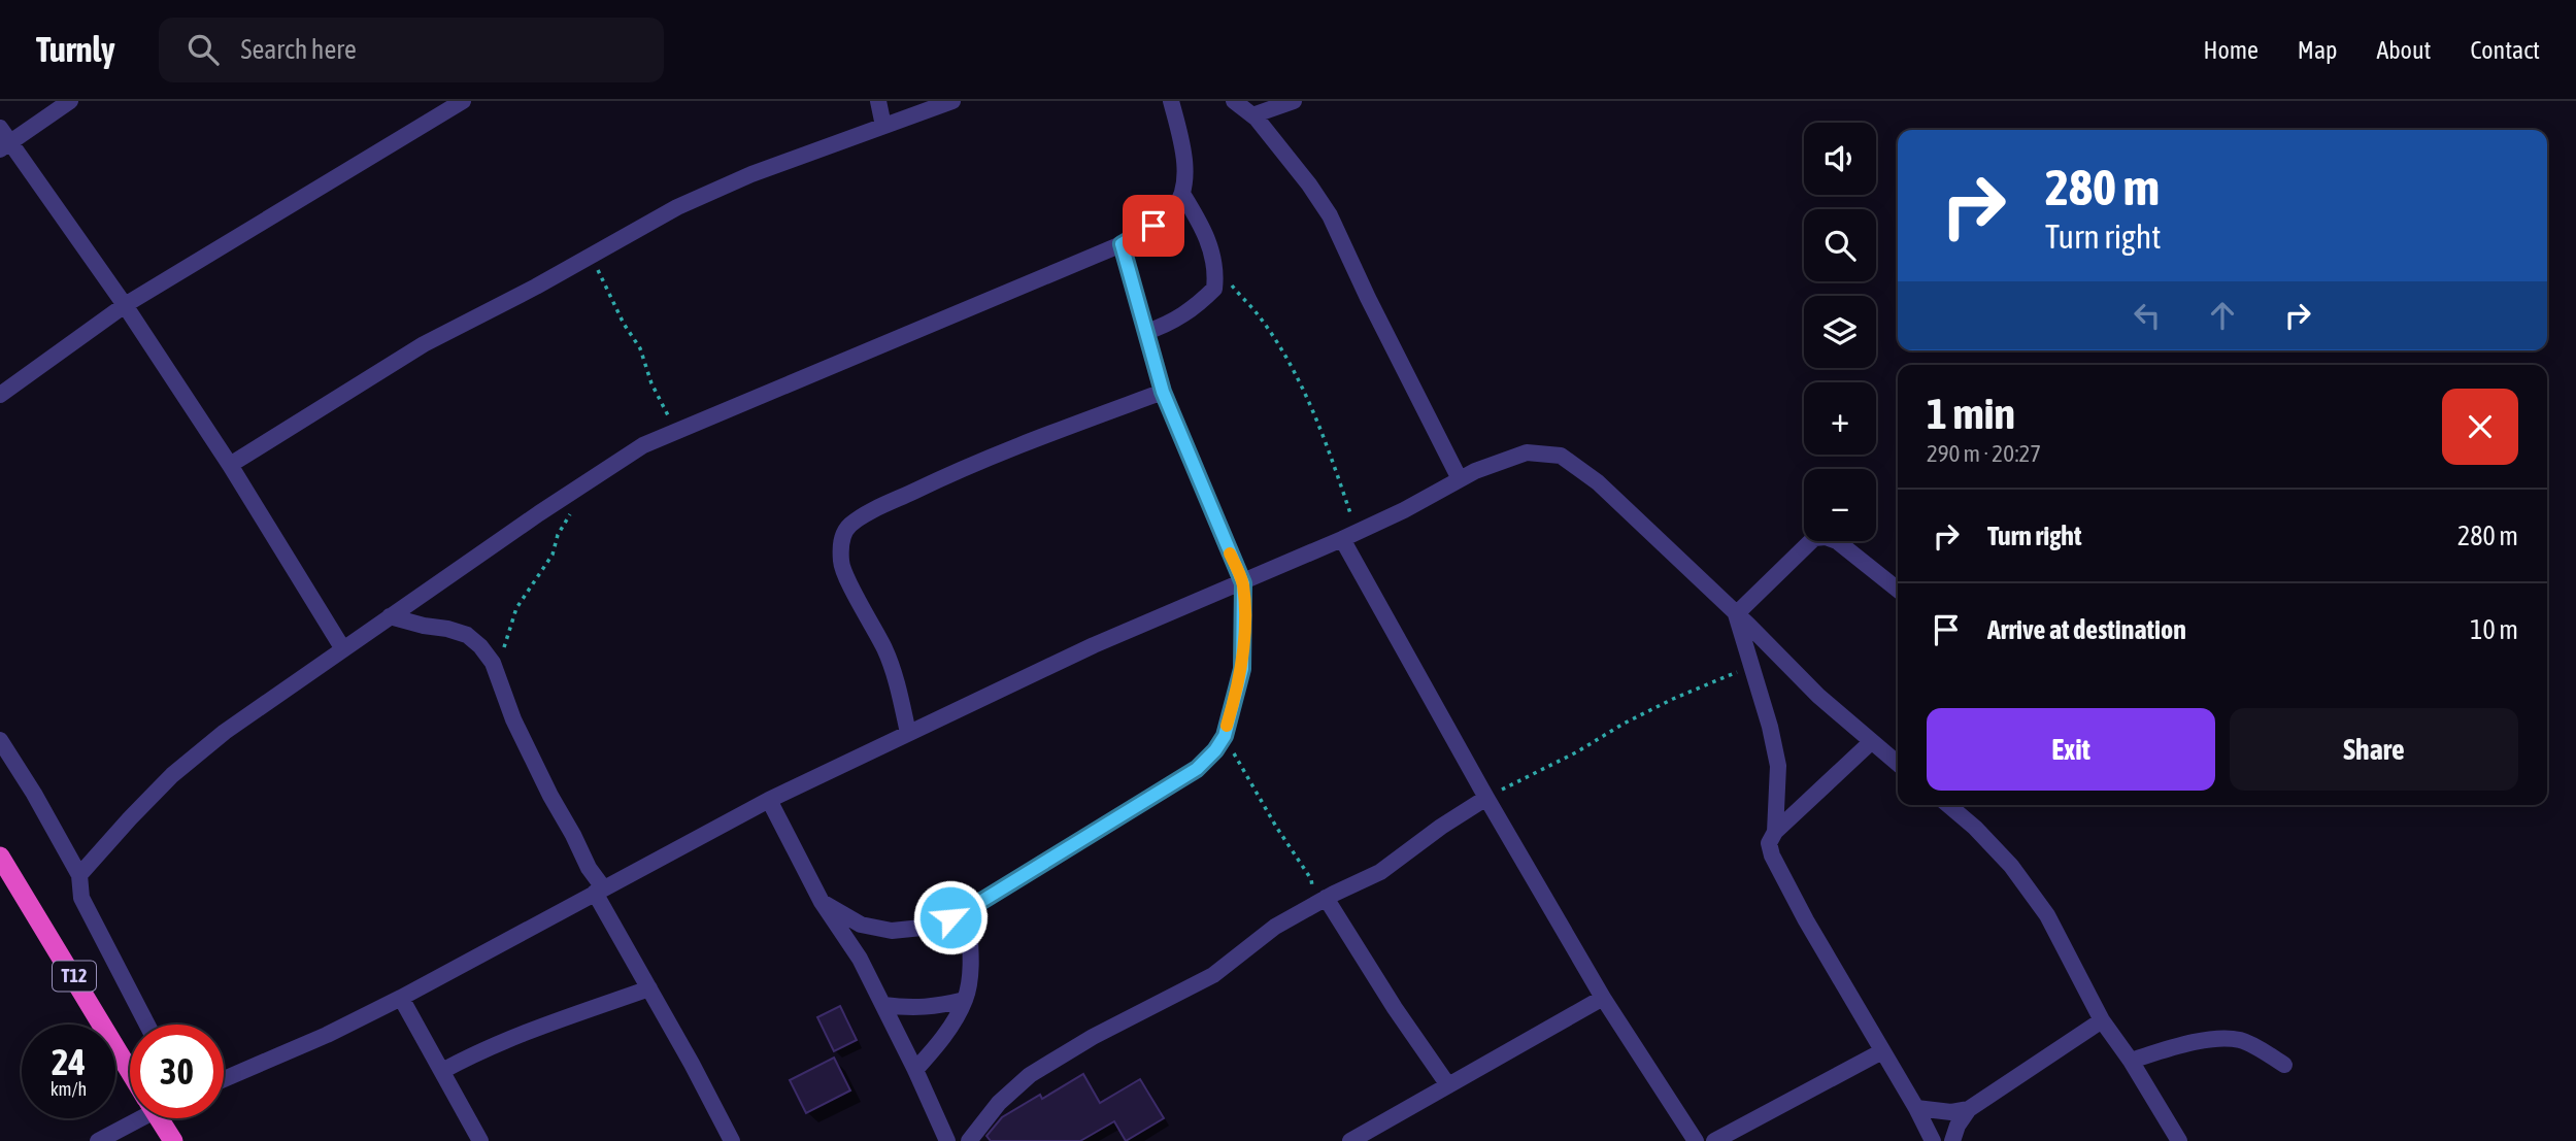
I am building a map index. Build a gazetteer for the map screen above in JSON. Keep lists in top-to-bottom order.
{
  "streets": {
    "highway": ["T12"]
  },
  "page": {
    "header": "Turnly",
    "search": "Search here",
    "nav": [
      "Home",
      "Map",
      "About",
      "Contact"
    ],
    "map_buttons": ["+", "−"],
    "turn": ["280 m", "Turn right"],
    "heading": ["1 min", "290 m · 20:27"],
    "list": [
      {
        "name": "Turn right",
        "value": "280 m"
      },
      {
        "name": "Arrive at destination",
        "value": "10 m"
      }
    ],
    "buttons": ["Exit", "Share"],
    "speed": "24 km/h",
    "limit": "30"
  }
}
